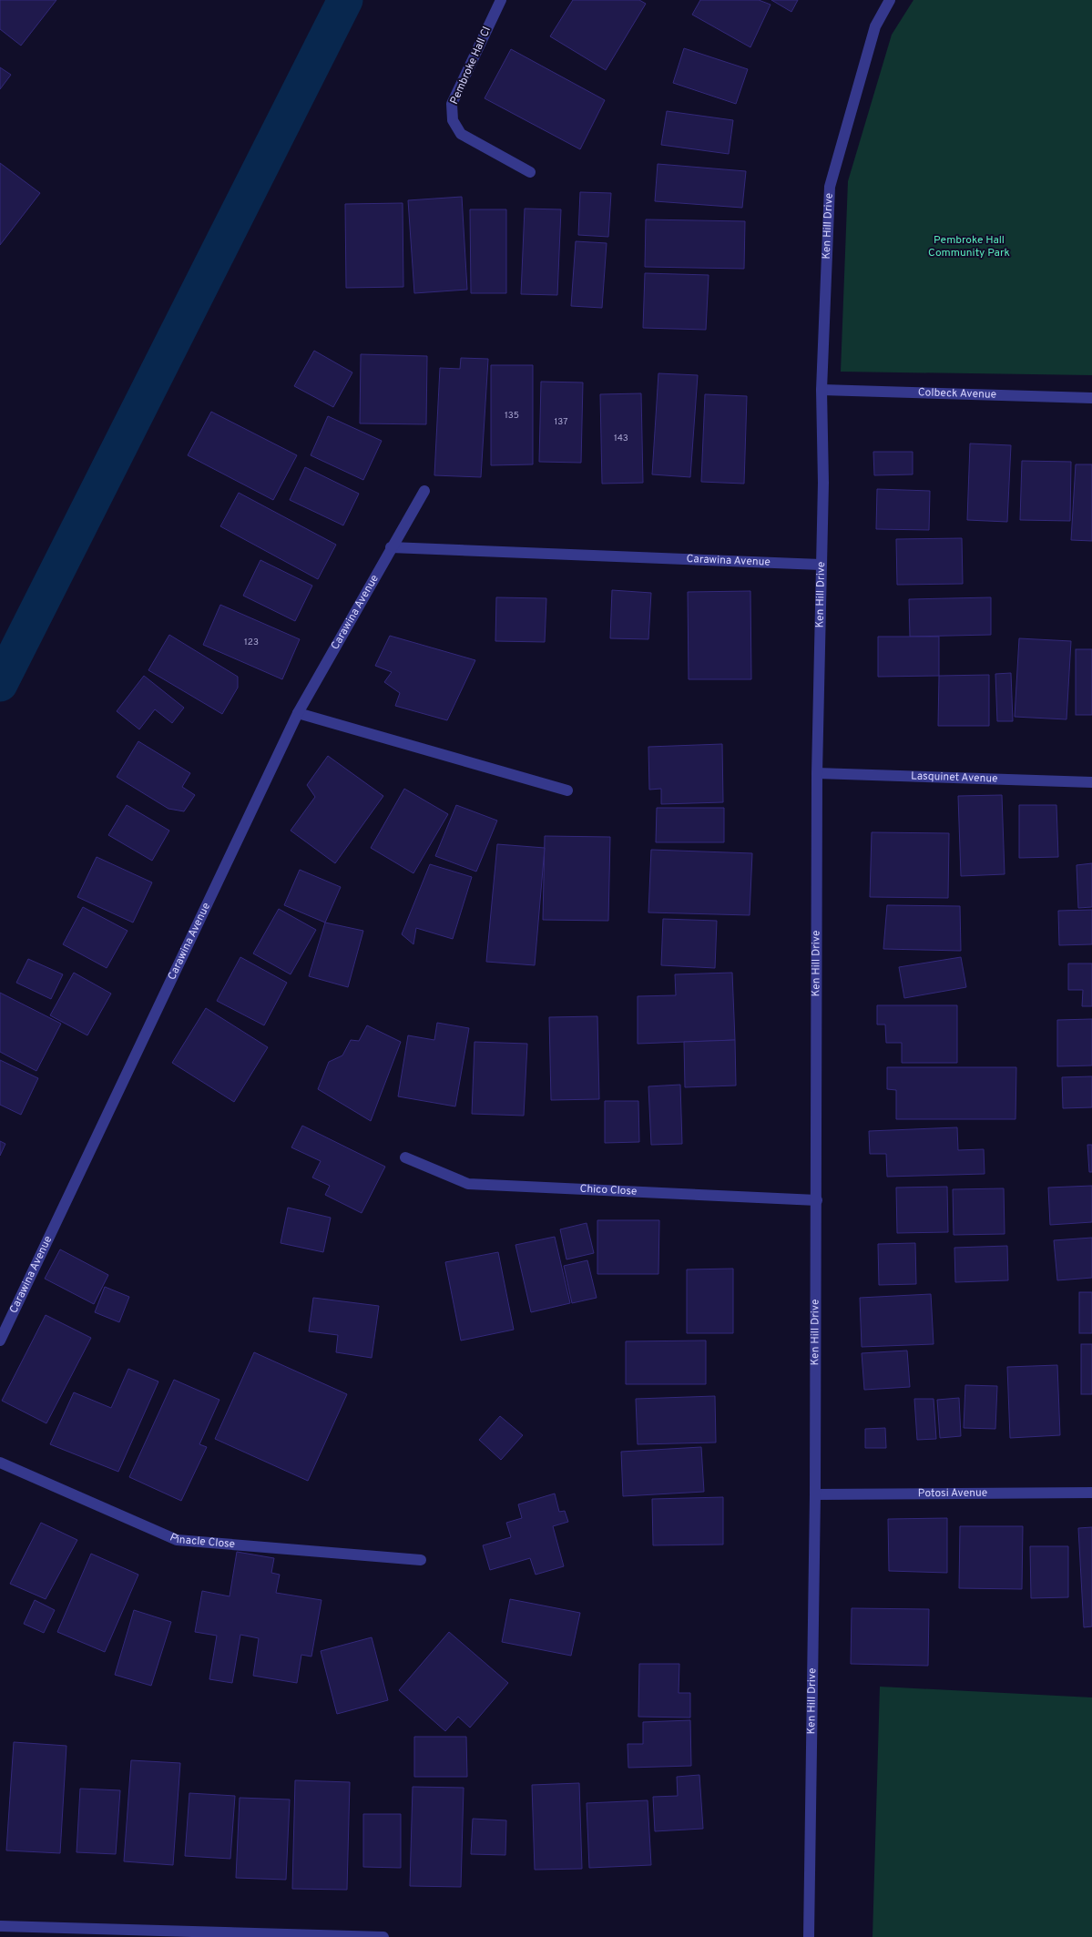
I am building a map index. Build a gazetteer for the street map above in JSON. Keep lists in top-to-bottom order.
{
  "streets": {
    "street": [
      "Pembroke Hall Cl",
      "Ken Hill Drive",
      "Colbeck Avenue",
      "Carawina Avenue",
      "Lasquinet Avenue",
      "Chico Close",
      "Potosi Avenue",
      "Pinacle Close"
    ]
  },
  "crossings": [
    ["Ken Hill Drive", "Colbeck Avenue"],
    ["Ken Hill Drive", "Carawina Avenue"],
    ["Ken Hill Drive", "Lasquinet Avenue"],
    ["Ken Hill Drive", "Chico Close"],
    ["Ken Hill Drive", "Potosi Avenue"]
  ],
  "parks": ["Pembroke Hall Community Park"],
  "house_numbers": [
    "135",
    "137",
    "143",
    "123"
  ]
}
